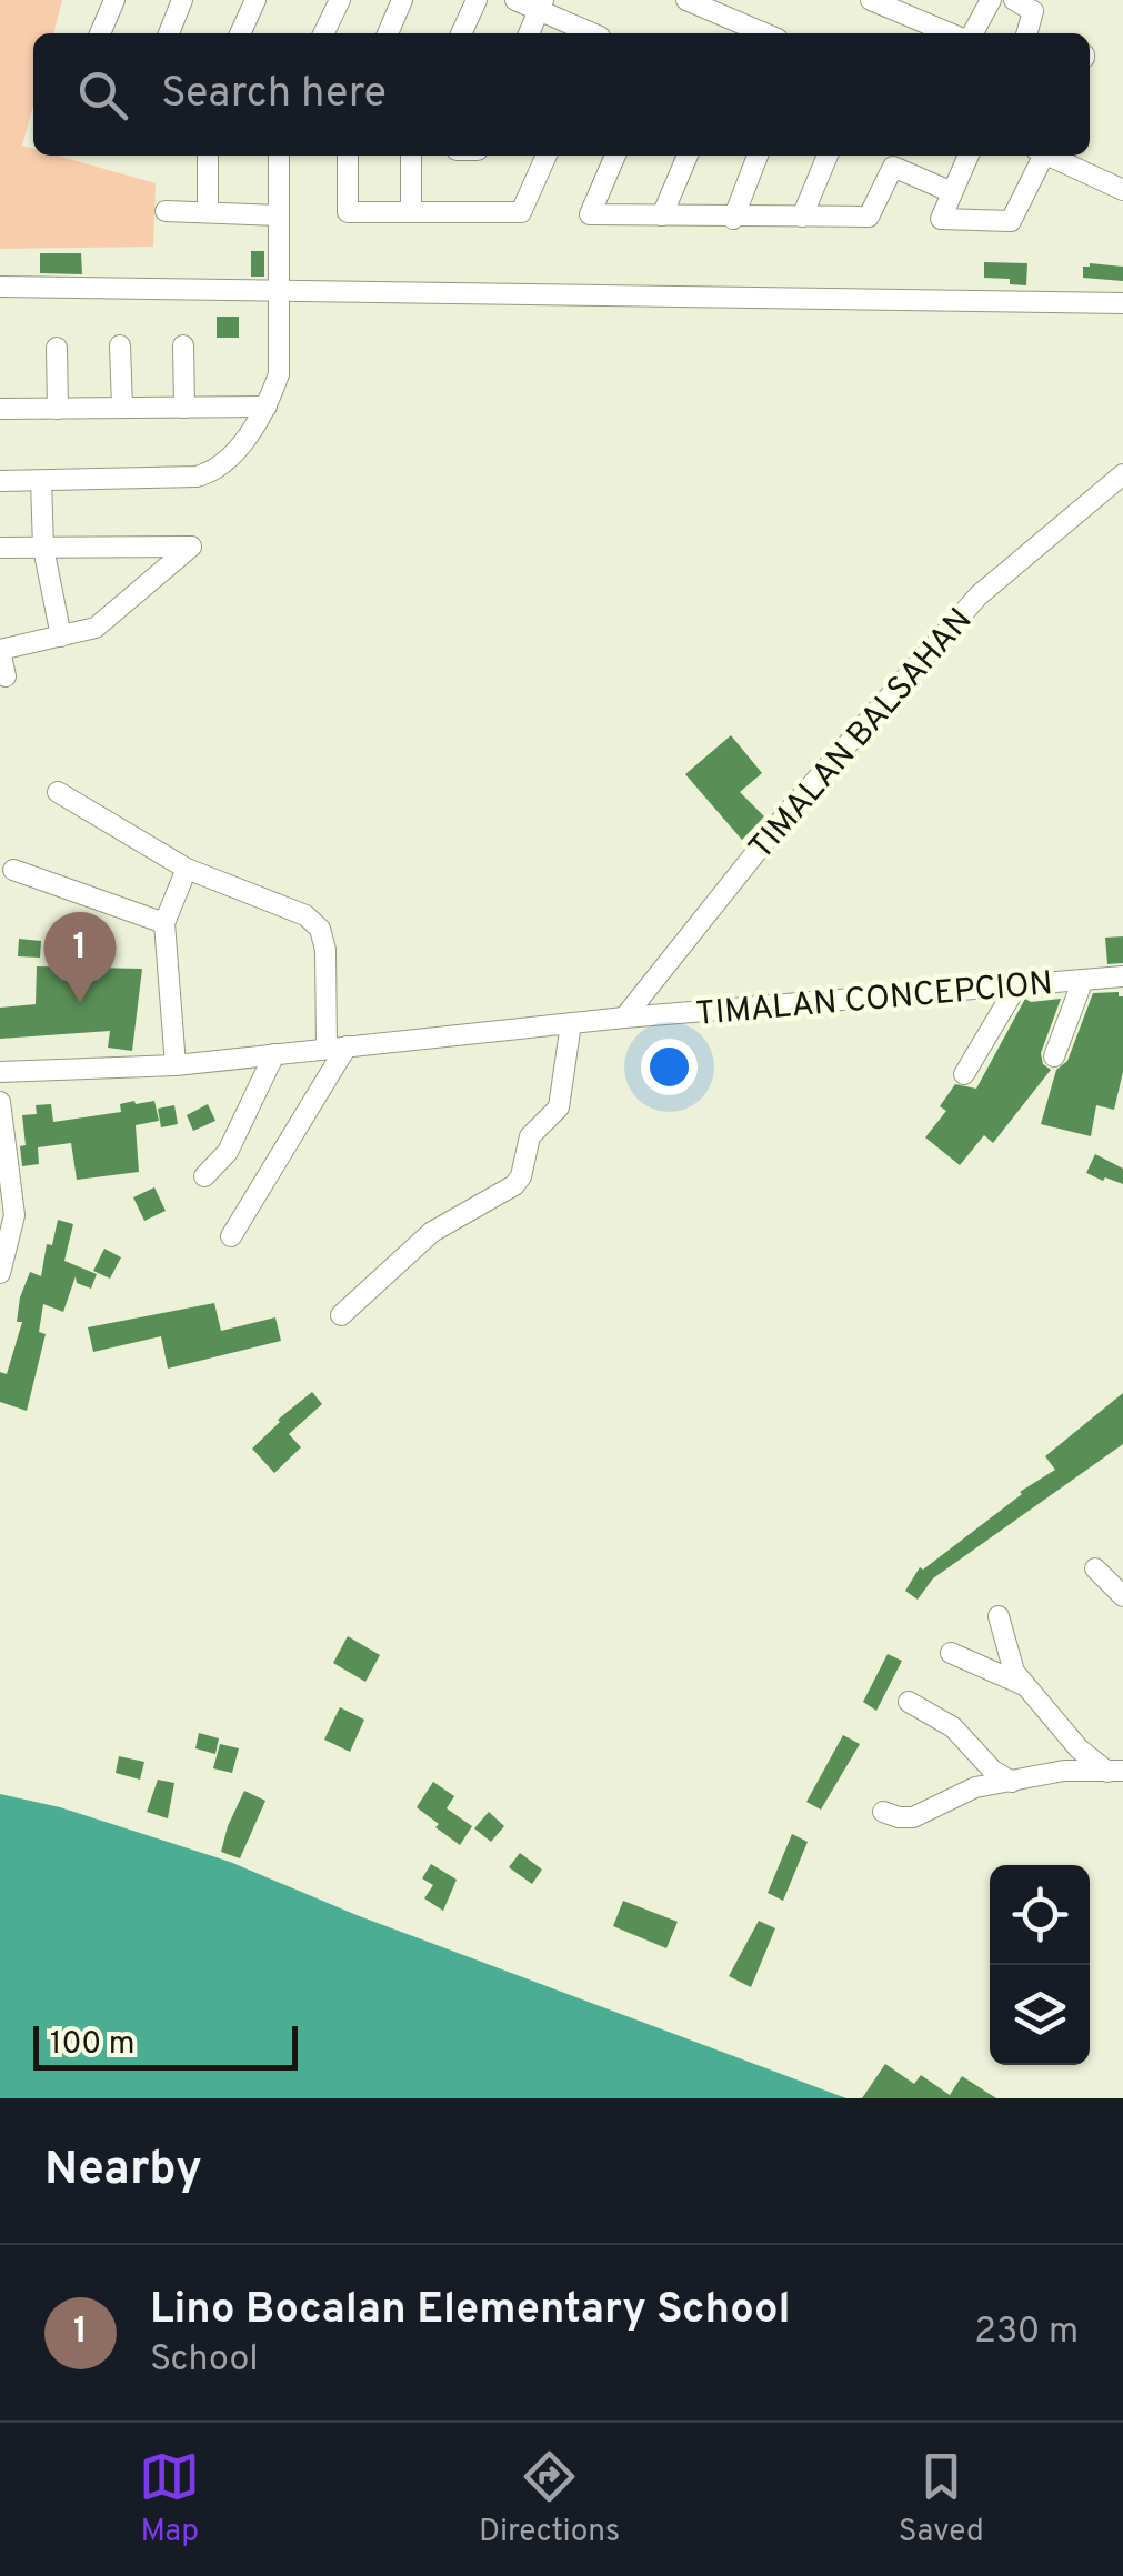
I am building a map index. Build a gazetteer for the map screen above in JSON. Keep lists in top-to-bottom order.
{
  "streets": {
    "street": ["TIMALAN BALSAHAN", "TIMALAN CONCEPCION"]
  },
  "crossings": [
    ["TIMALAN BALSAHAN", "TIMALAN CONCEPCION"]
  ],
  "scale_bar": "100 m",
  "page": {
    "search": "Search here",
    "pins": "1",
    "scale": "100 m",
    "heading": "Nearby",
    "list": [
      {
        "mark": "1",
        "name": "Lino Bocalan Elementary School",
        "note": "School",
        "value": "230 m"
      }
    ],
    "nav": ["Map", "Directions", "Saved"]
  }
}
